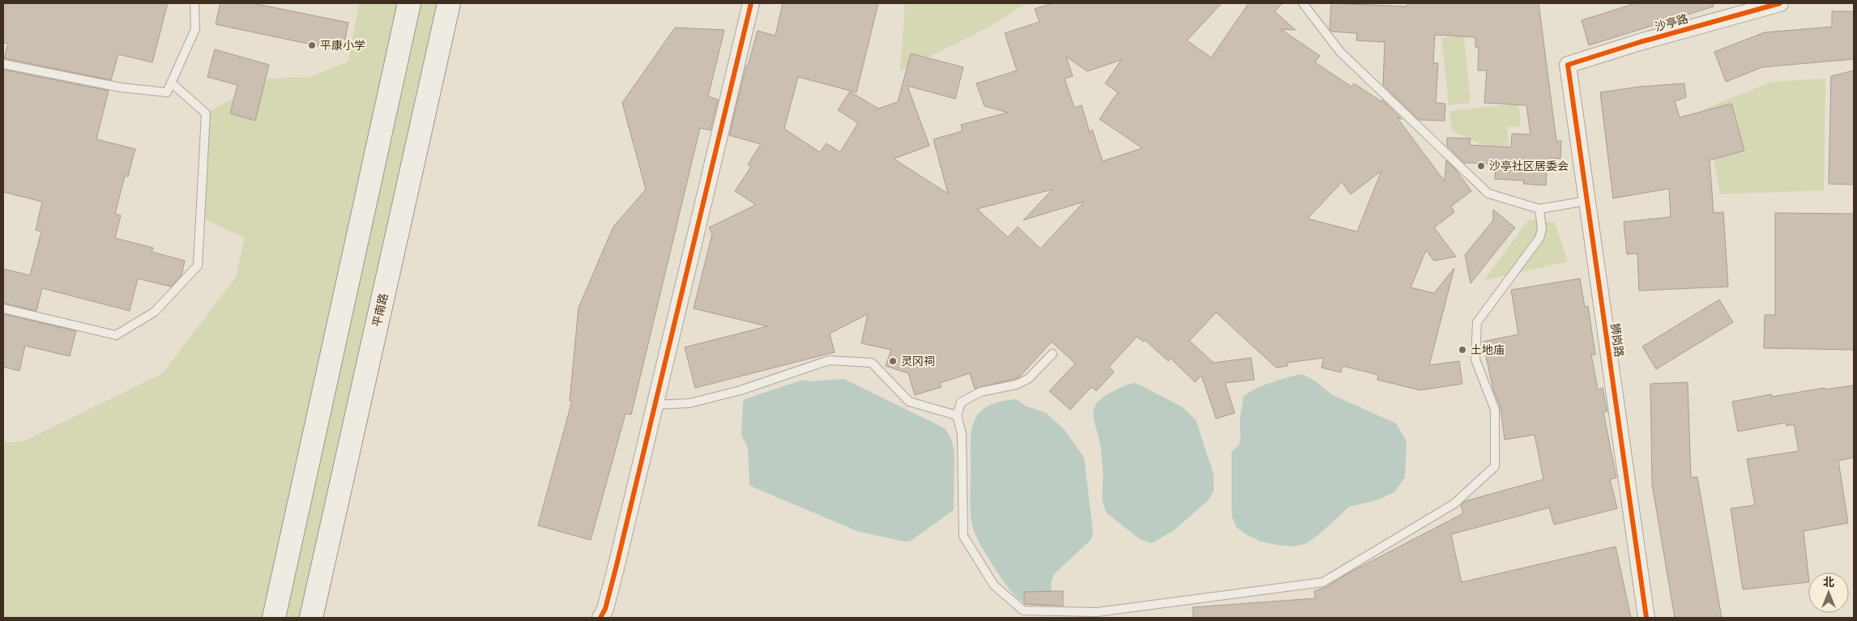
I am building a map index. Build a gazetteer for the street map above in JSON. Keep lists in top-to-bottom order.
{
  "streets": {
    "main road": ["平南路"],
    "street": ["沙亭路", "狮岗路"]
  },
  "crossings": [
    ["沙亭路", "狮岗路"]
  ],
  "places": [
    "平康小学",
    "沙亭社区居委会",
    "土地庙",
    "灵冈祠"
  ],
  "north": "top"
}
